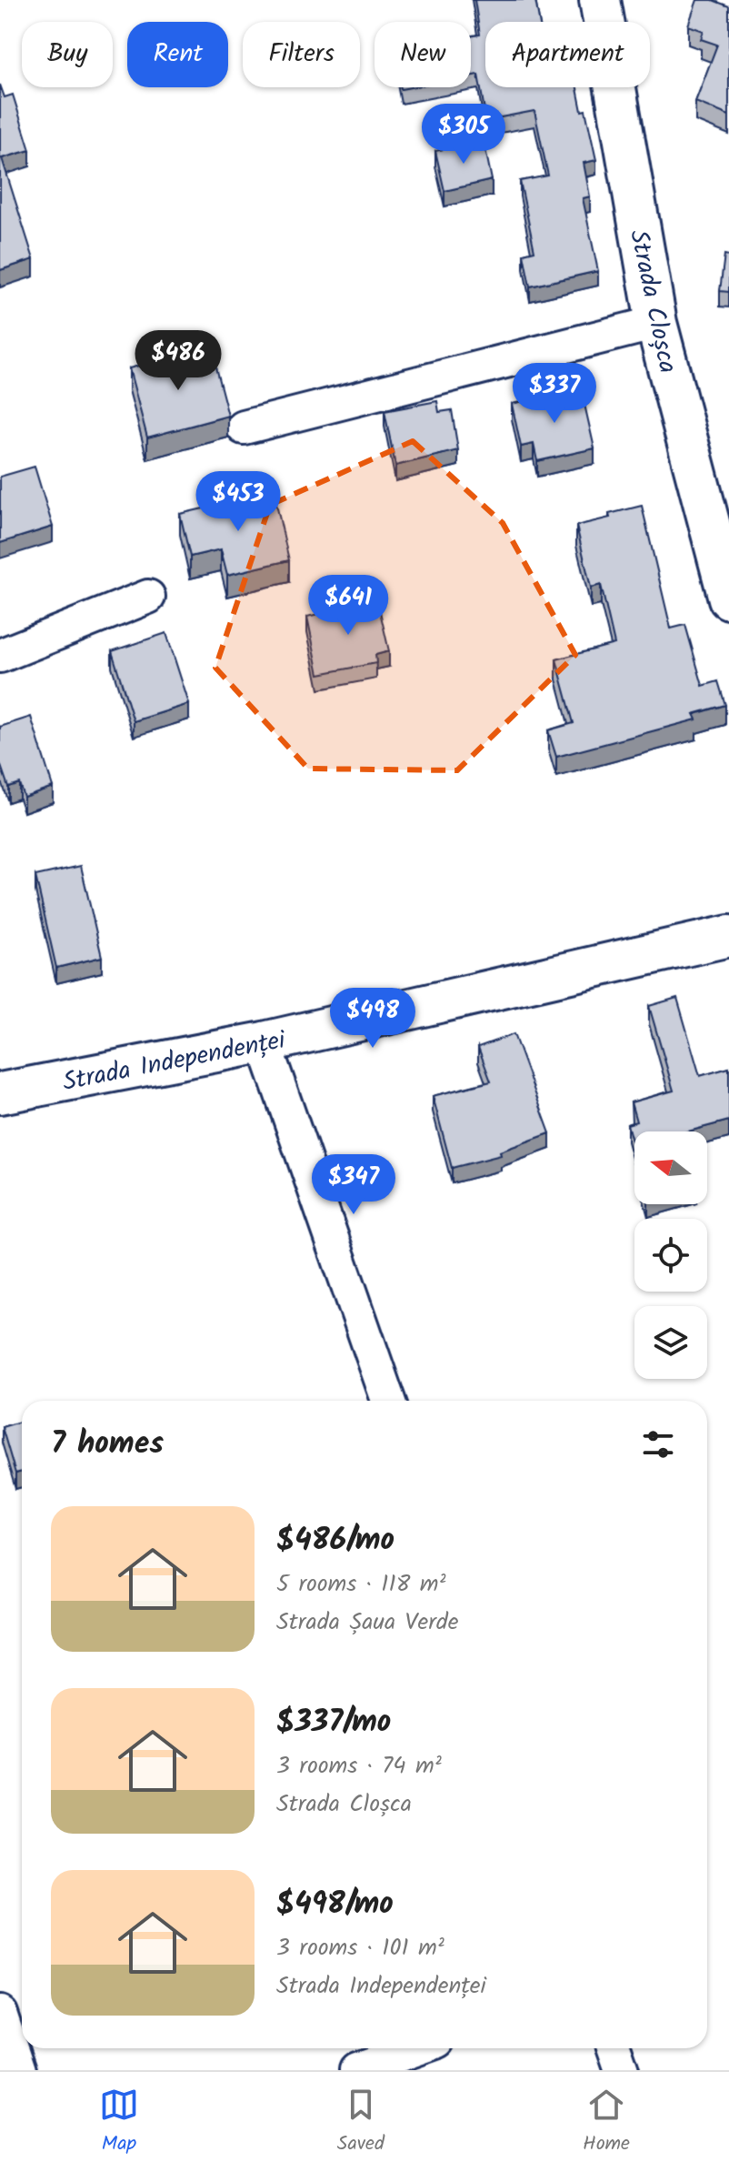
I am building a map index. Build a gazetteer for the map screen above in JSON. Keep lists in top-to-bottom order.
{
  "streets": {
    "street": ["Strada Cloșca", "Strada Independenței"]
  },
  "north": "left",
  "page": {
    "chip": [
      "Buy",
      "Rent",
      "Filters",
      "New",
      "Apartment"
    ],
    "price": [
      "$305",
      "$486",
      "$337",
      "$453",
      "$641",
      "$498",
      "$347"
    ],
    "heading": "7 homes",
    "list": [
      {
        "name": "$486/mo",
        "note": "5 rooms · 118 m² · Strada Șaua Verde"
      },
      {
        "name": "$337/mo",
        "note": "3 rooms · 74 m² · Strada Cloșca"
      },
      {
        "name": "$498/mo",
        "note": "3 rooms · 101 m² · Strada Independenței"
      }
    ],
    "tabs": ["Map", "Saved", "Home"]
  }
}
